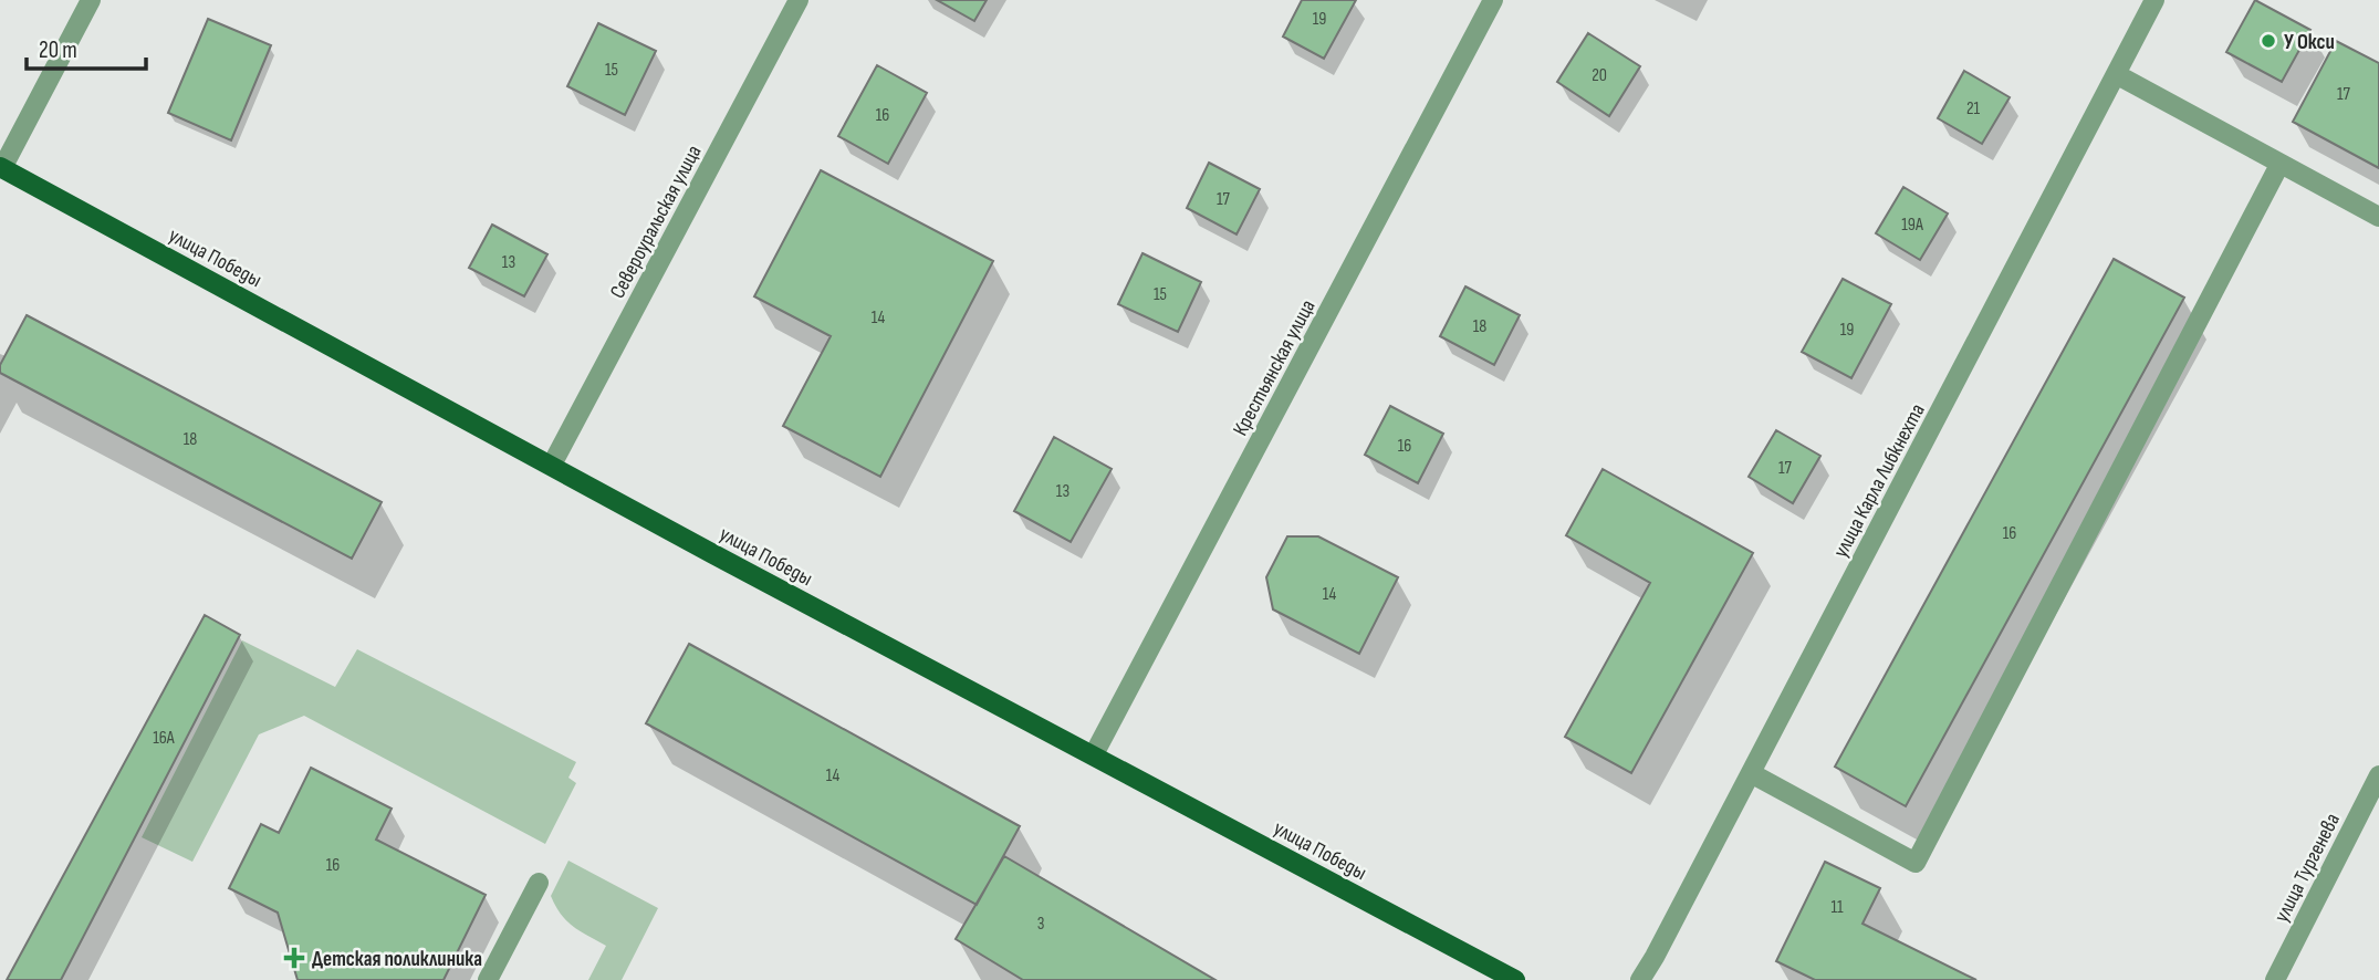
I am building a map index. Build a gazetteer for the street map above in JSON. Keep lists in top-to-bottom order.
{
  "streets": {
    "main road": ["улица Победы"],
    "street": [
      "Североуральская улица",
      "Крестьянская улица",
      "улица Карла Либкнехта",
      "улица Тургенева"
    ]
  },
  "crossings": [
    ["Североуральская улица", "улица Победы"],
    ["улица Победы", "Крестьянская улица"]
  ],
  "places": {
    "other": ["У Окси"],
    "health": ["Детская поликлиника"]
  },
  "house_numbers": [
    "19",
    "15",
    "20",
    "17",
    "21",
    "16",
    "17",
    "19А",
    "13",
    "15",
    "14",
    "18",
    "19",
    "18",
    "16",
    "17",
    "13",
    "16",
    "14",
    "16А",
    "14",
    "16",
    "11",
    "3"
  ],
  "scale_bar": "20 m"
}
